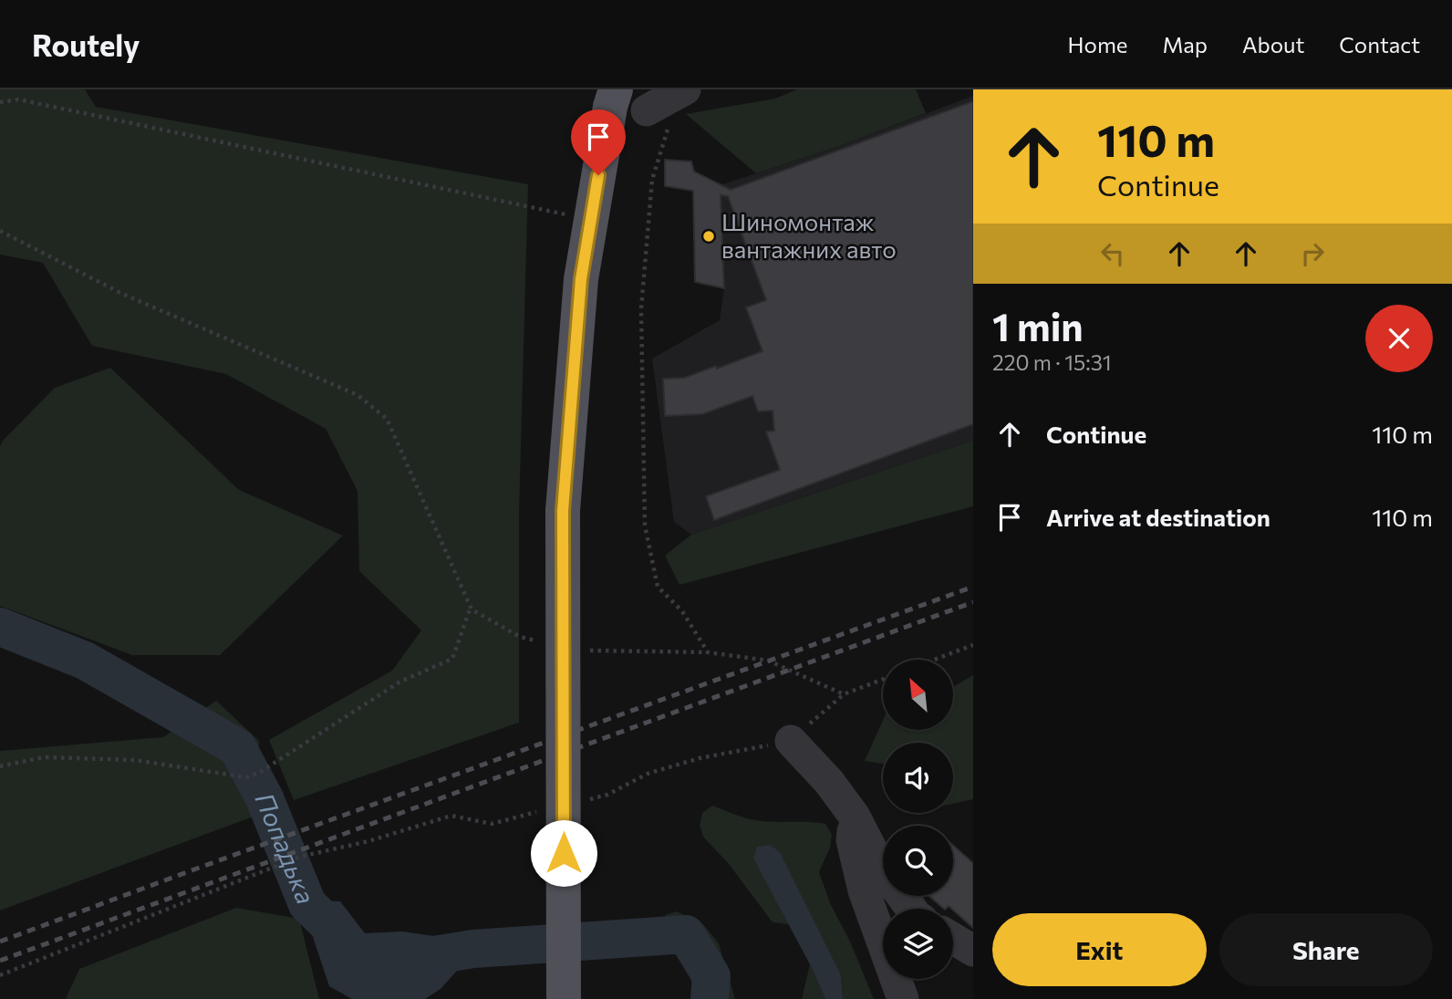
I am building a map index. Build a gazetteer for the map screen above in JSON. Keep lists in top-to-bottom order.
{
  "water": ["Попадька"],
  "places": ["Шиномонтаж вантажних авто"],
  "north": "top left",
  "page": {
    "header": "Routely",
    "nav": [
      "Home",
      "Map",
      "About",
      "Contact"
    ],
    "turn": ["110 m", "Continue"],
    "heading": ["1 min", "220 m · 15:31"],
    "list": [
      {
        "name": "Continue",
        "value": "110 m"
      },
      {
        "name": "Arrive at destination",
        "value": "110 m"
      }
    ],
    "buttons": ["Exit", "Share"]
  }
}
